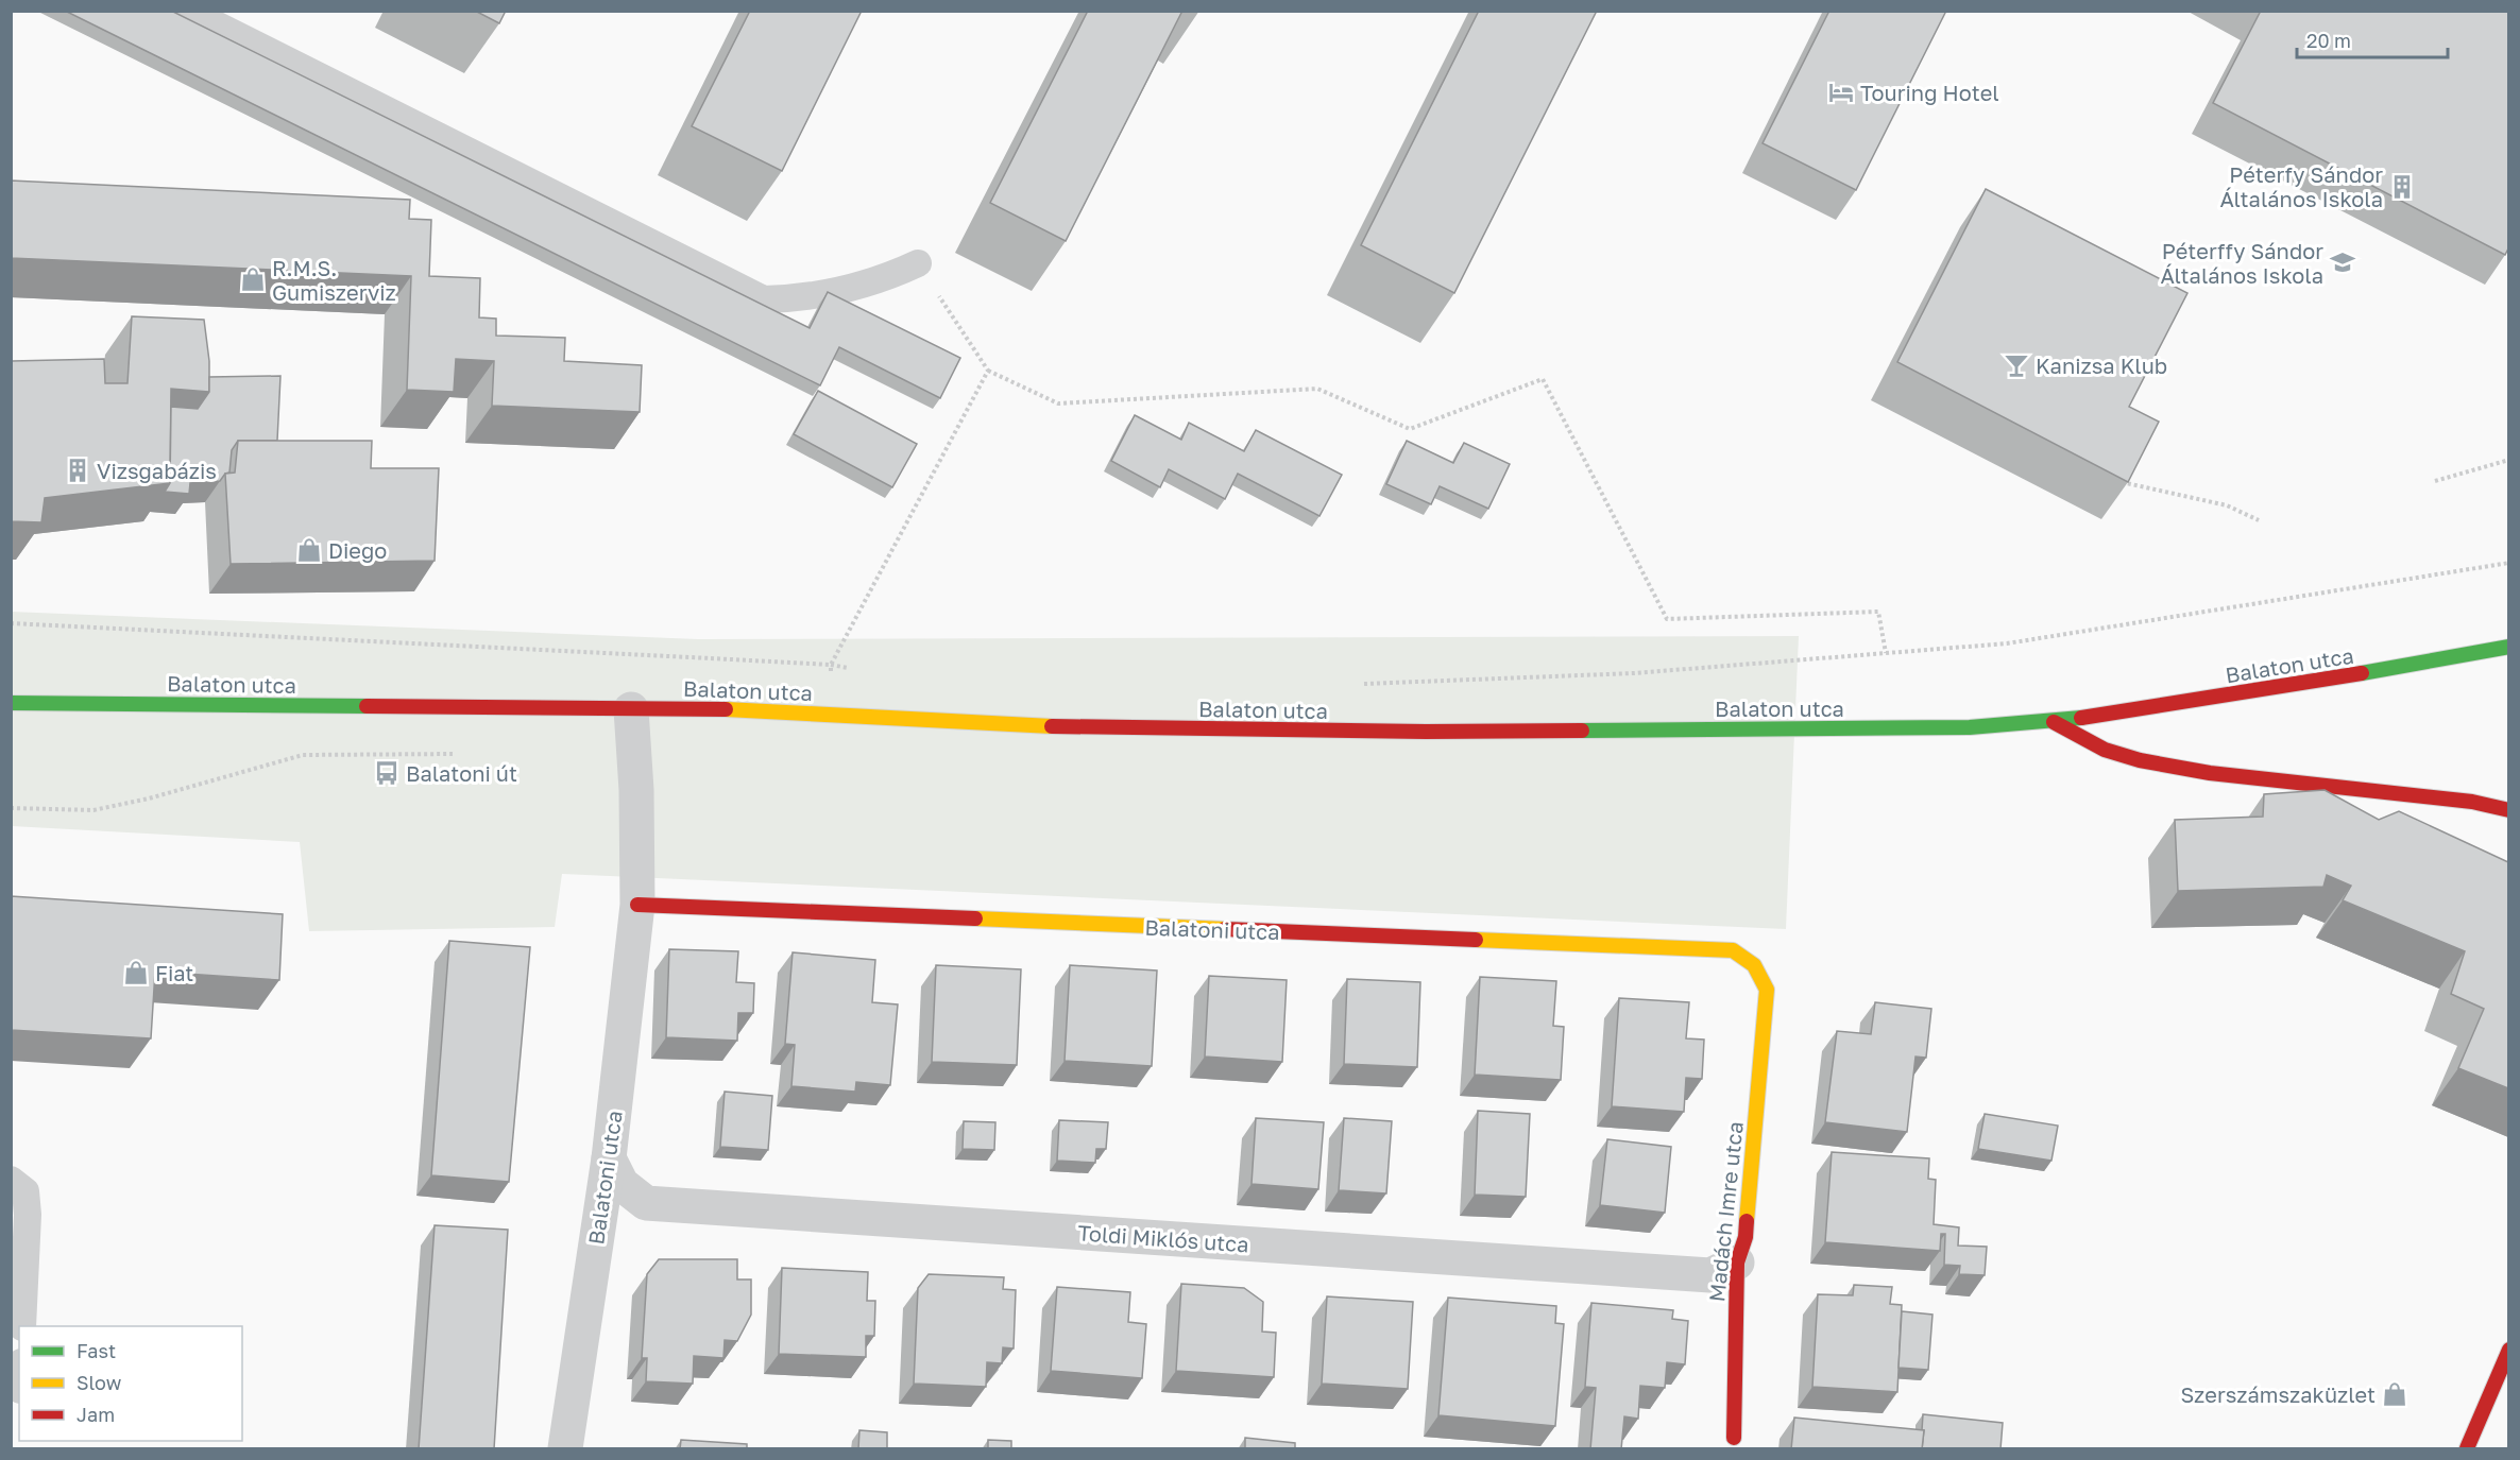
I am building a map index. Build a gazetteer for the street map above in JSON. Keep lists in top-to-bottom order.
{
  "streets": {
    "street": [
      "Balaton utca",
      "Balatoni utca",
      "Madách Imre utca",
      "Toldi Miklós utca"
    ]
  },
  "crossings": [
    ["Balaton utca", "Balatoni utca"],
    ["Balatoni utca", "Madách Imre utca"],
    ["Balatoni utca", "Toldi Miklós utca"],
    ["Madách Imre utca", "Toldi Miklós utca"]
  ],
  "places": {
    "hotel": ["Touring Hotel"],
    "building": ["Péterfy Sándor Általános Iskola", "Vizsgabázis"],
    "school or university": ["Péterffy Sándor Általános Iskola"],
    "shop": [
      "R.M.S. Gumiszerviz",
      "Diego",
      "Fiat",
      "Szerszámszaküzlet"
    ],
    "bar": ["Kanizsa Klub"],
    "bus stop": ["Balatoni út"]
  },
  "legend": ["Fast", "Slow", "Jam"],
  "scale_bar": "20 m"
}
